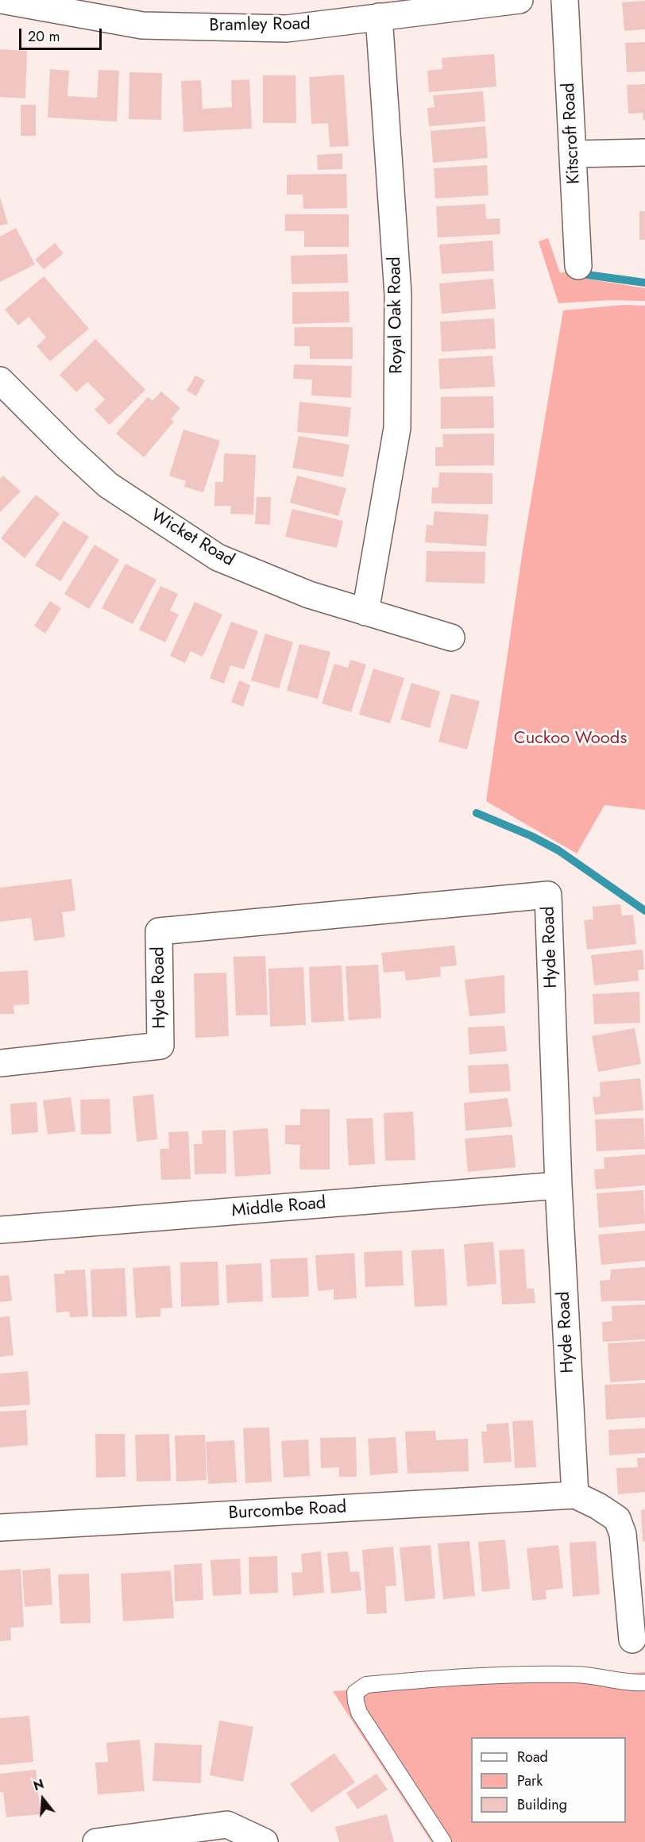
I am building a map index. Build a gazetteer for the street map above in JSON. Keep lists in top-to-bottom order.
{
  "streets": {
    "street": [
      "Bramley Road",
      "Kitscroft Road",
      "Royal Oak Road",
      "Wicket Road",
      "Hyde Road",
      "Middle Road",
      "Burcombe Road"
    ]
  },
  "crossings": [
    ["Bramley Road", "Royal Oak Road"],
    ["Royal Oak Road", "Wicket Road"],
    ["Hyde Road", "Middle Road"],
    ["Hyde Road", "Burcombe Road"]
  ],
  "parks": ["Cuckoo Woods"],
  "legend": ["Road", "Park", "Building"],
  "scale_bar": "20 m",
  "north": "top"
}
